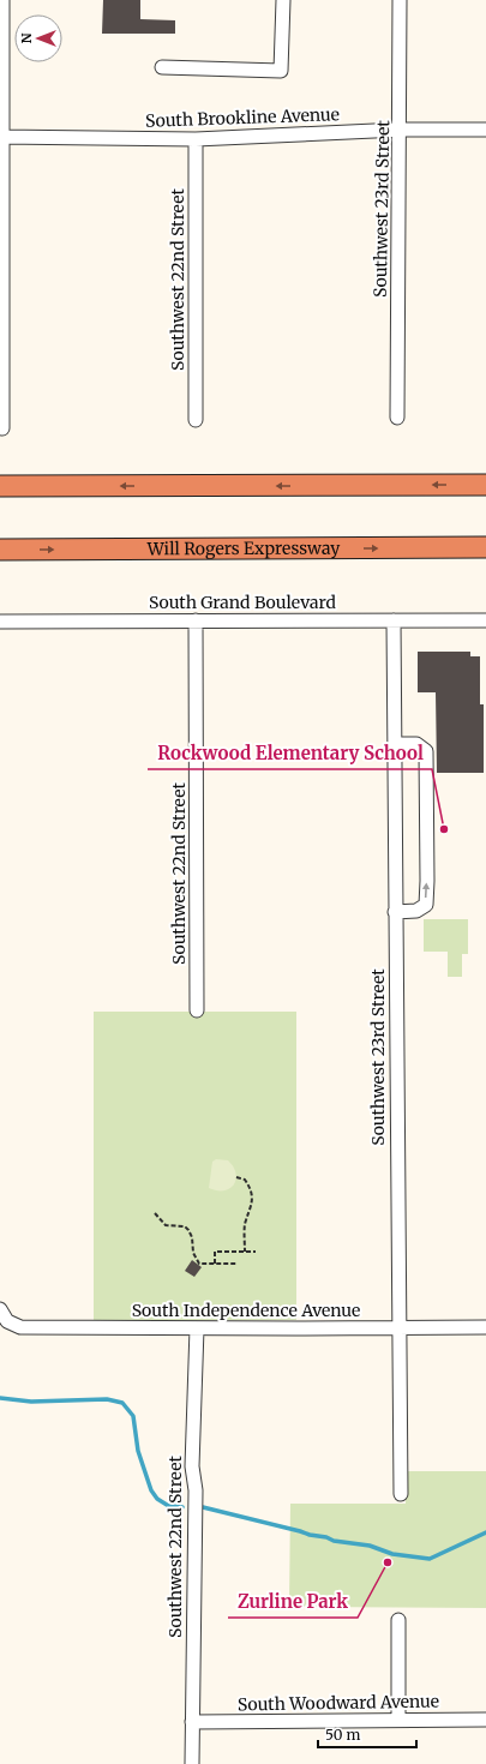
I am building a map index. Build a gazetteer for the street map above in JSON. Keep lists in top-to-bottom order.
{
  "streets": {
    "highway": ["Will Rogers Expressway"],
    "street": [
      "South Brookline Avenue",
      "Southwest 23rd Street",
      "Southwest 22nd Street",
      "South Grand Boulevard",
      "South Independence Avenue",
      "South Woodward Avenue"
    ]
  },
  "crossings": [
    ["South Brookline Avenue", "Southwest 23rd Street"],
    ["South Brookline Avenue", "Southwest 22nd Street"],
    ["Southwest 23rd Street", "South Grand Boulevard"],
    ["Southwest 23rd Street", "South Independence Avenue"],
    ["Southwest 22nd Street", "South Grand Boulevard"],
    ["Southwest 22nd Street", "South Independence Avenue"],
    ["Southwest 22nd Street", "South Woodward Avenue"]
  ],
  "places": ["Rockwood Elementary School", "Zurline Park"],
  "scale_bar": "50 m",
  "north": "left"
}
